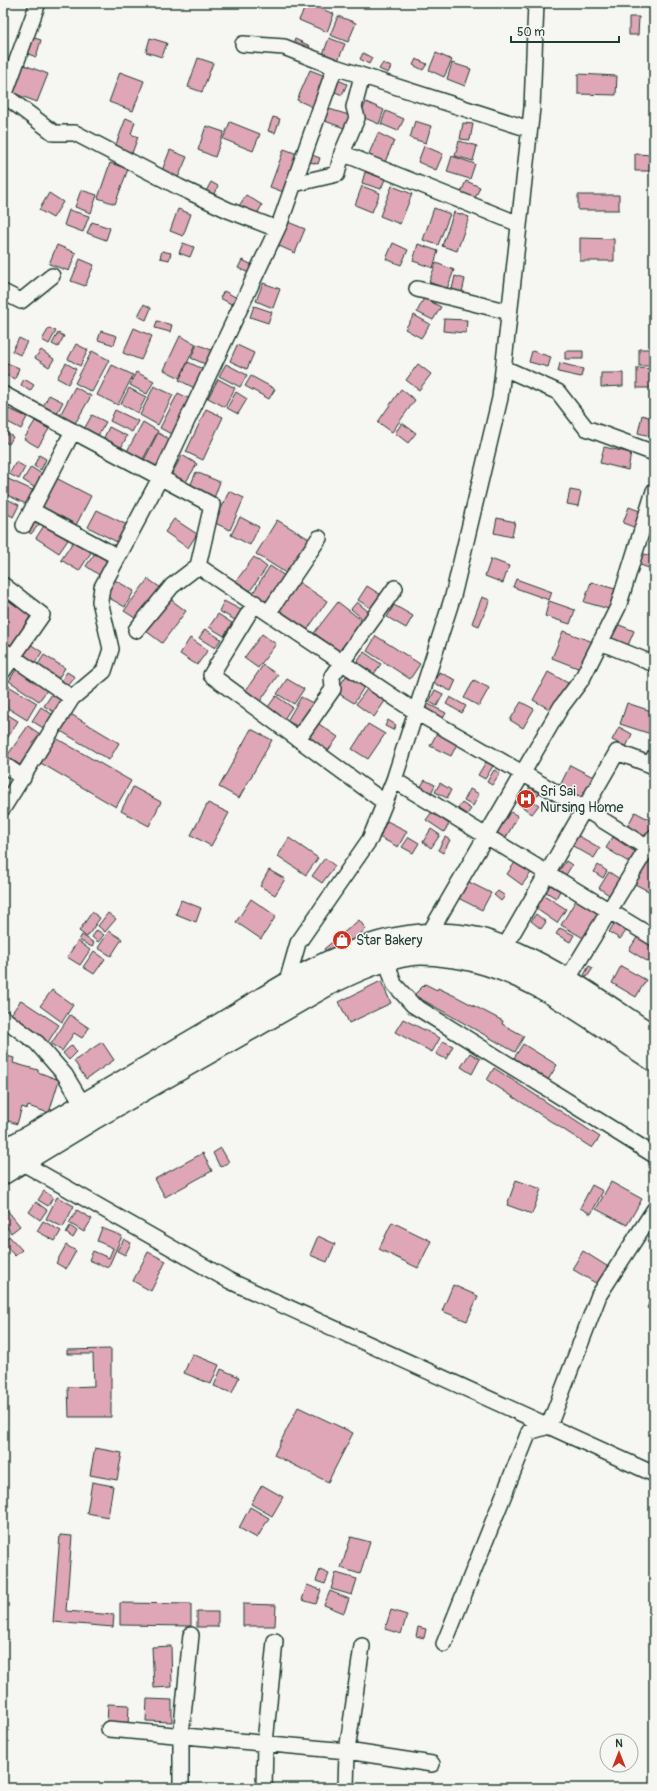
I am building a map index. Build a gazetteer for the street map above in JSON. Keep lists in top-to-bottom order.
{
  "places": {
    "hospital": ["Sri Sai Nursing Home"],
    "shop": ["Star Bakery"]
  },
  "scale_bar": "50 m",
  "north": "top"
}
